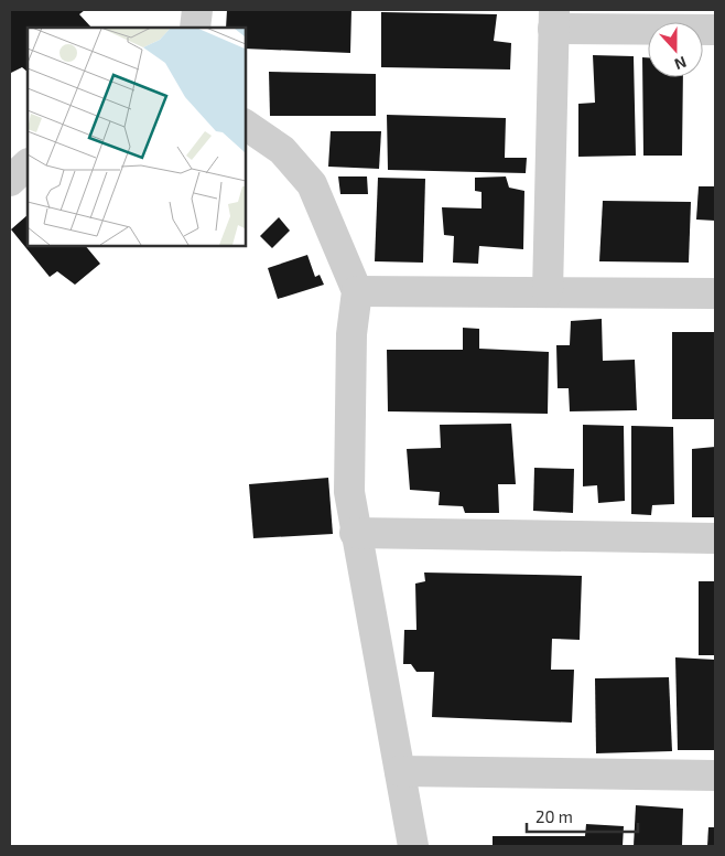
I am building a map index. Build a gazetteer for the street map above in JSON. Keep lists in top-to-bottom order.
{
  "scale_bar": "20 m",
  "north": "bottom"
}
